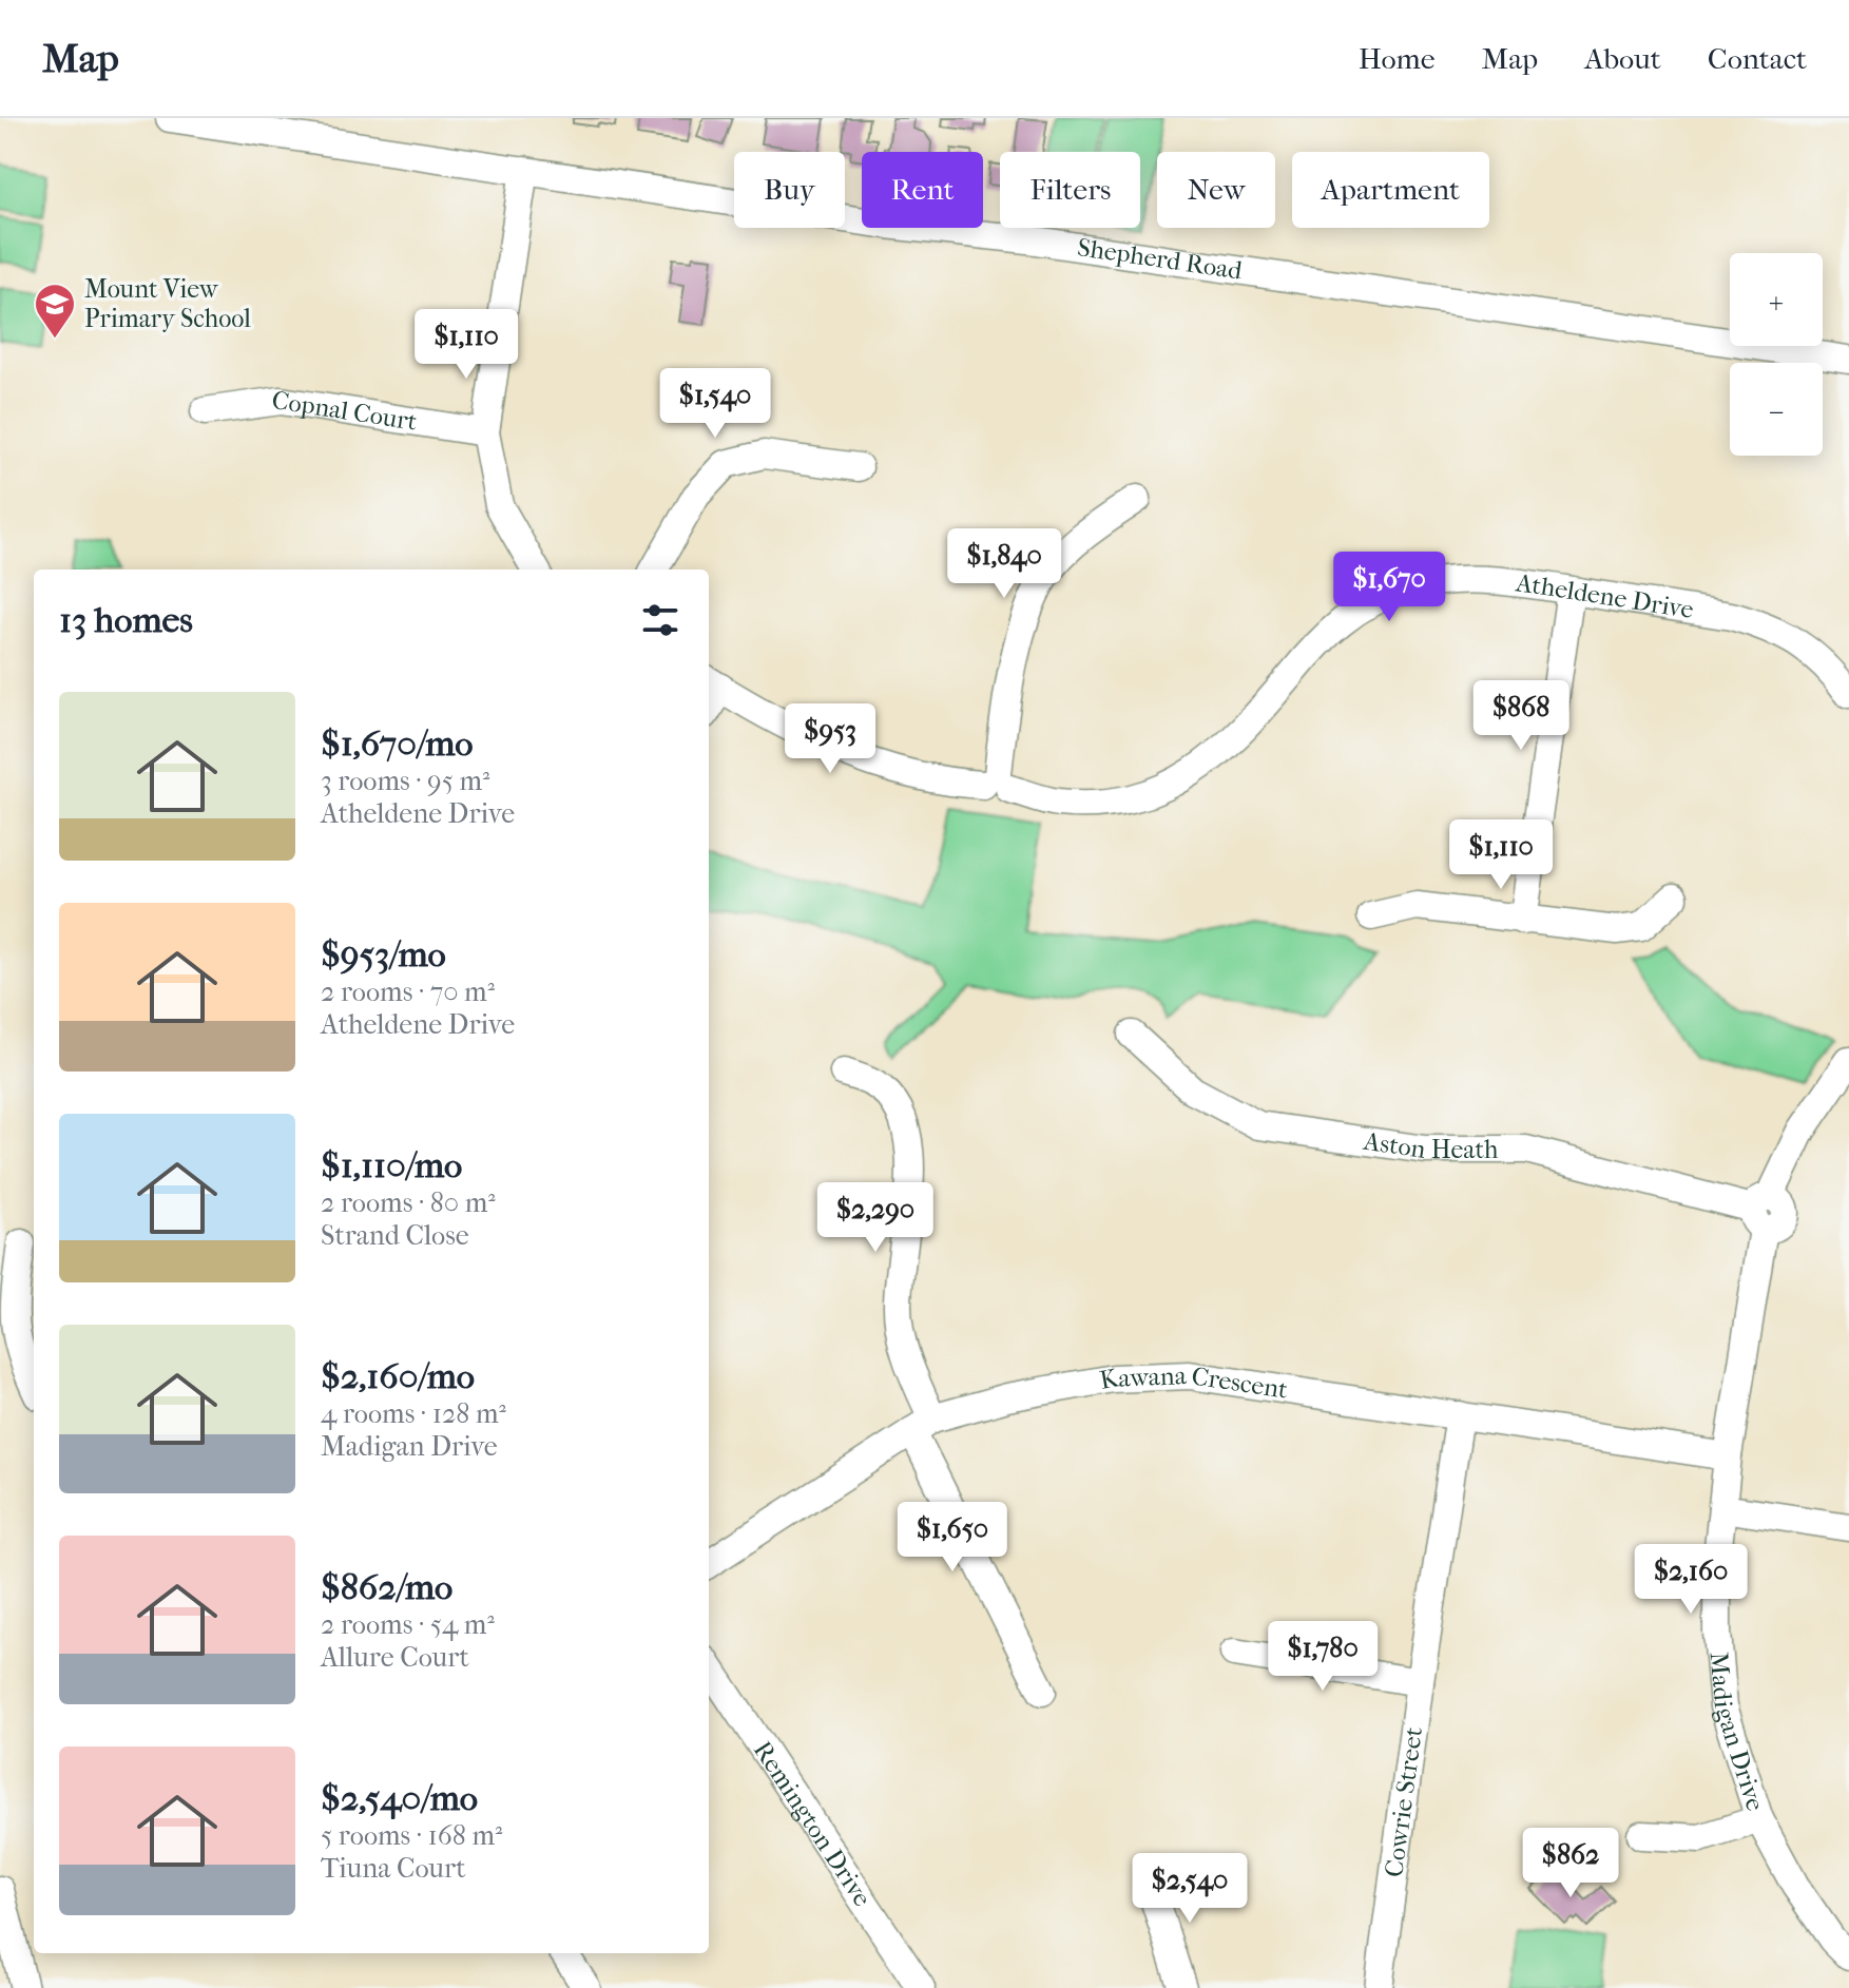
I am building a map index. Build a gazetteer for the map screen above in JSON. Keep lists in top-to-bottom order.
{
  "streets": {
    "street": [
      "Shepherd Road",
      "Copnal Court",
      "Atheldene Drive",
      "Aston Heath",
      "Kawana Crescent",
      "Madigan Drive",
      "Cowrie Street",
      "Remington Drive"
    ]
  },
  "crossings": [
    ["Aston Heath", "Madigan Drive"],
    ["Kawana Crescent", "Madigan Drive"],
    ["Kawana Crescent", "Cowrie Street"]
  ],
  "places": {
    "school or university": ["Mount View Primary School"]
  },
  "page": {
    "header": "Map",
    "nav": [
      "Home",
      "Map",
      "About",
      "Contact"
    ],
    "chip": [
      "Buy",
      "Rent",
      "Filters",
      "New",
      "Apartment"
    ],
    "map_buttons": ["+", "−"],
    "price": [
      "$1,110",
      "$1,540",
      "$1,840",
      "$1,670",
      "$868",
      "$953",
      "$1,110",
      "$2,290",
      "$1,650",
      "$2,160",
      "$1,780",
      "$862",
      "$2,540"
    ],
    "heading": "13 homes",
    "list": [
      {
        "name": "$1,670/mo",
        "note": "3 rooms · 95 m² · Atheldene Drive"
      },
      {
        "name": "$953/mo",
        "note": "2 rooms · 70 m² · Atheldene Drive"
      },
      {
        "name": "$1,110/mo",
        "note": "2 rooms · 80 m² · Strand Close"
      },
      {
        "name": "$2,160/mo",
        "note": "4 rooms · 128 m² · Madigan Drive"
      },
      {
        "name": "$862/mo",
        "note": "2 rooms · 54 m² · Allure Court"
      },
      {
        "name": "$2,540/mo",
        "note": "5 rooms · 168 m² · Tiuna Court"
      }
    ]
  }
}
